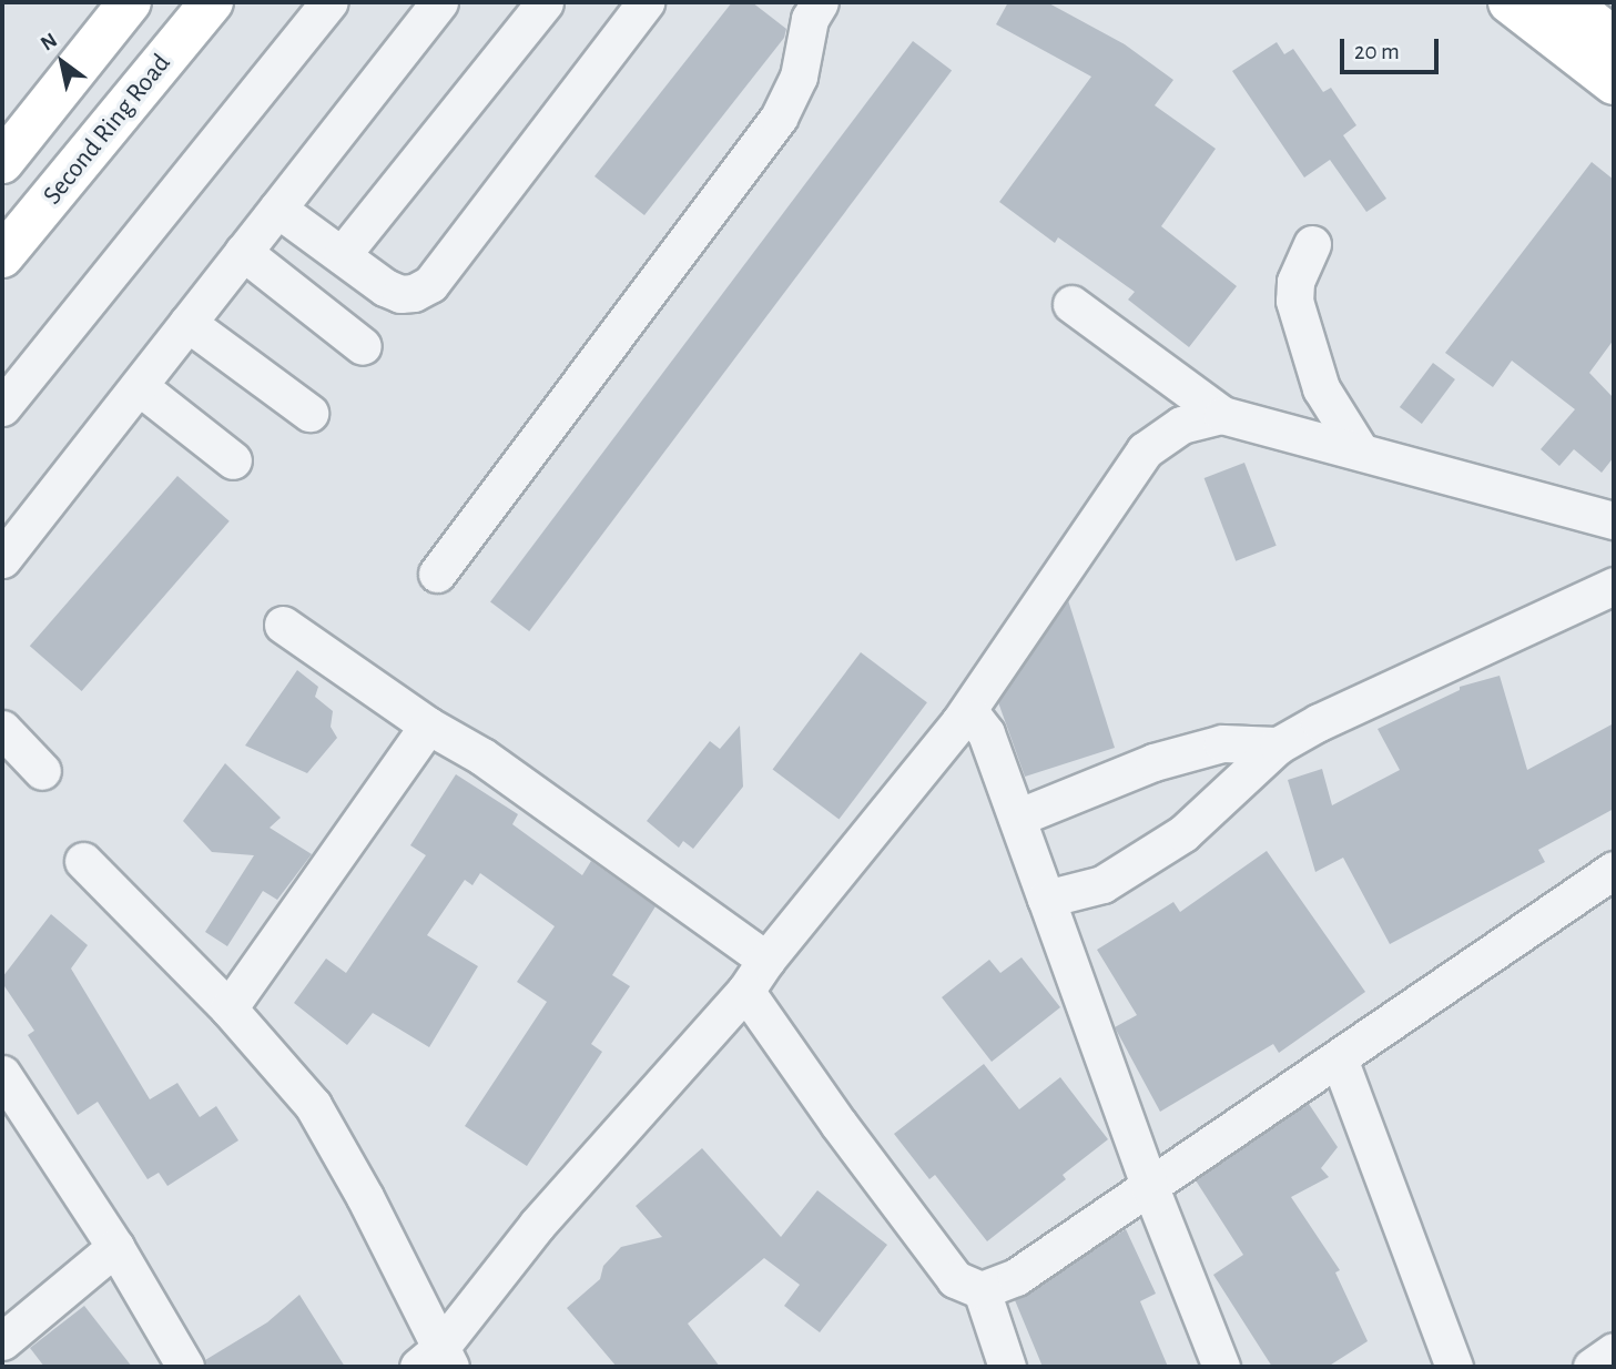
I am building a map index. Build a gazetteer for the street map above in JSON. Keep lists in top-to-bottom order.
{
  "streets": {
    "main road": ["Second Ring Road"]
  },
  "scale_bar": "20 m",
  "north": "top left"
}
